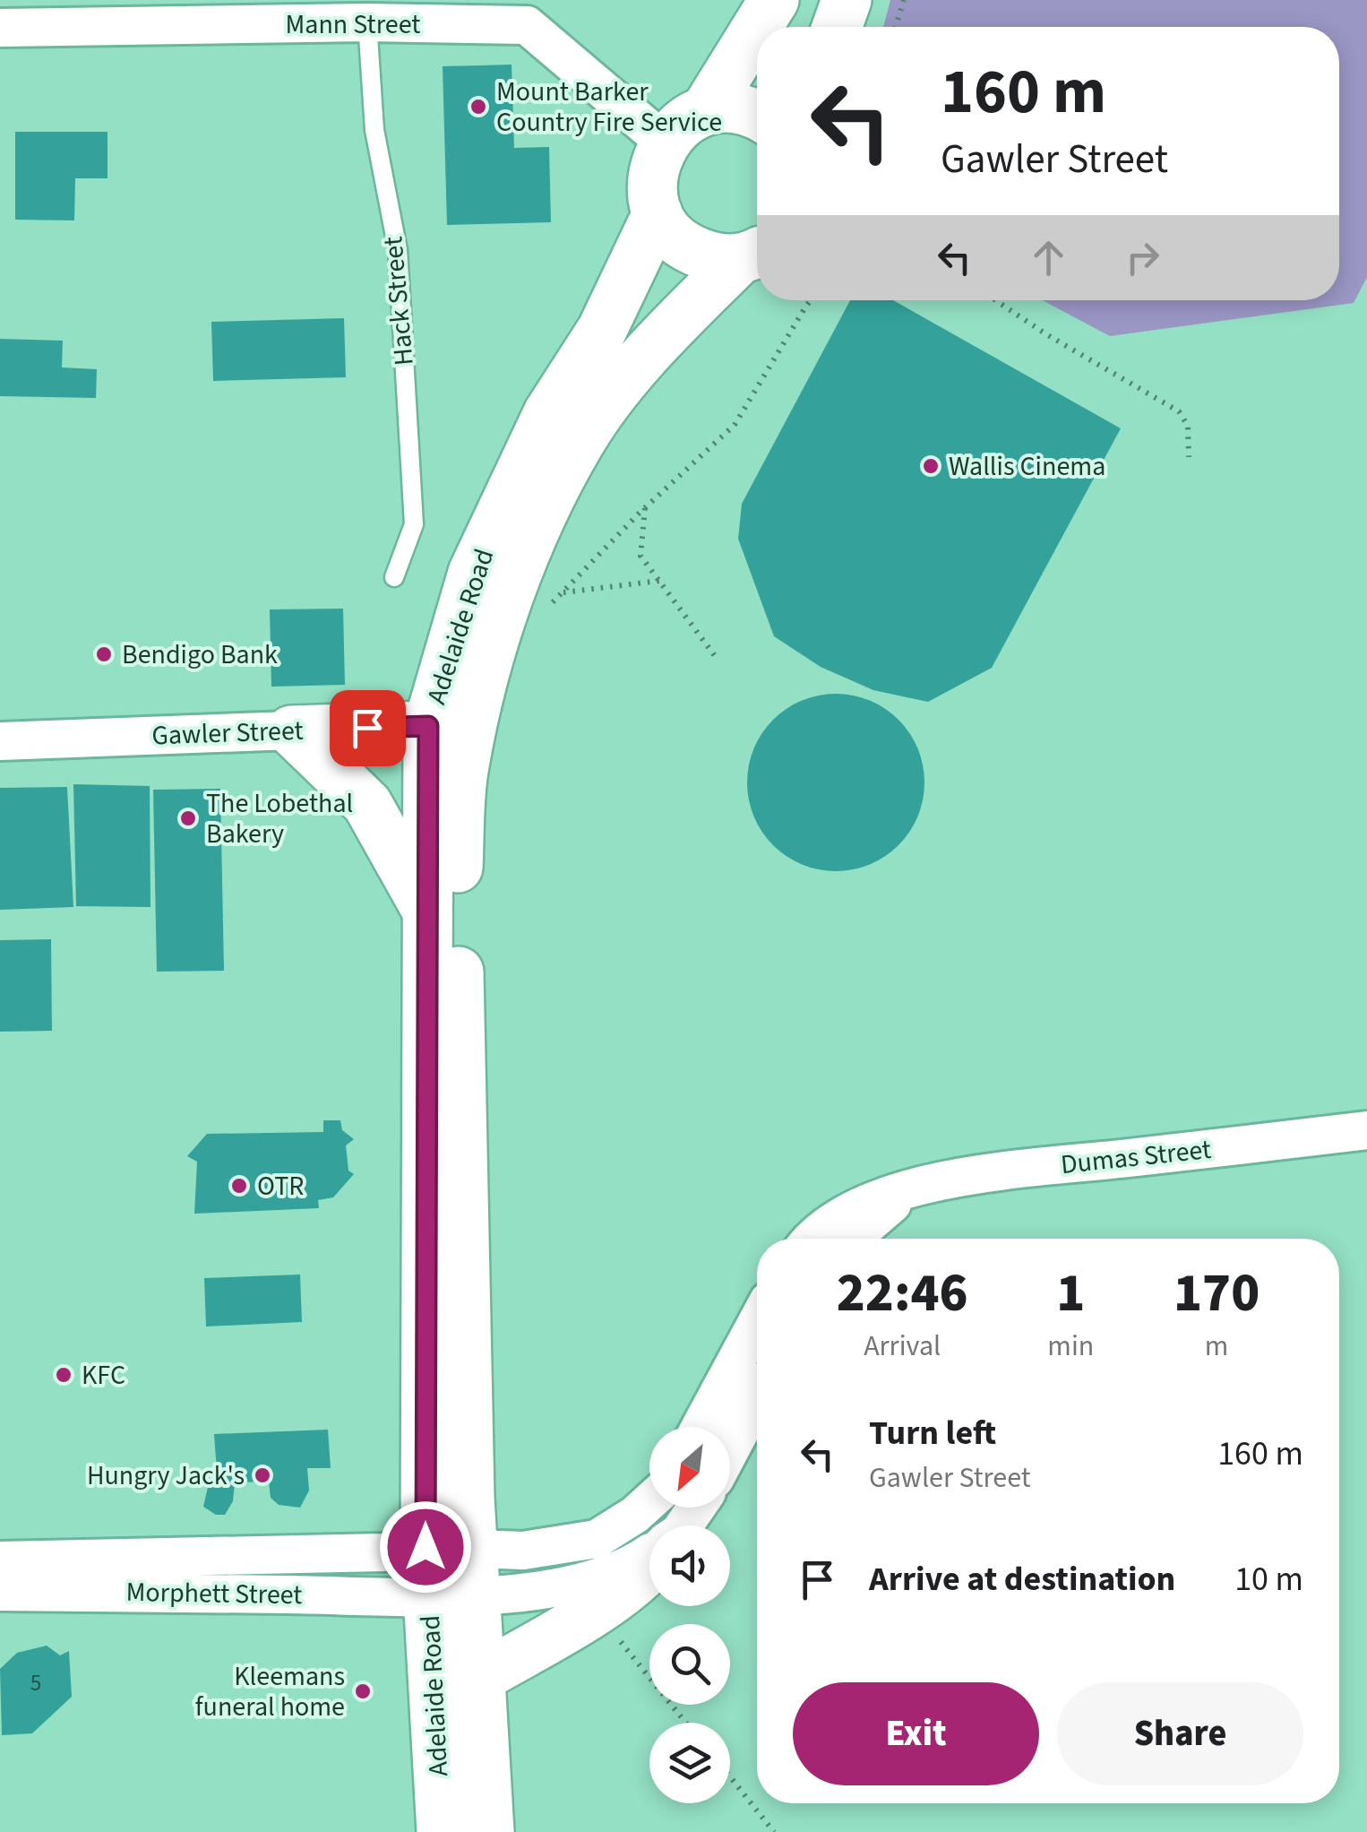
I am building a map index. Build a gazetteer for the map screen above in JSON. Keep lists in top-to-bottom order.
{
  "streets": {
    "main road": ["Adelaide Road", "Gawler Street"],
    "street": ["Mann Street", "Dumas Street", "Morphett Street"],
    "lane": ["Hack Street"]
  },
  "crossings": [
    ["Mann Street", "Hack Street"],
    ["Adelaide Road", "Gawler Street"],
    ["Adelaide Road", "Morphett Street"]
  ],
  "places": [
    "Mount Barker Country Fire Service",
    "Wallis Cinema",
    "Bendigo Bank",
    "The Lobethal Bakery",
    "OTR",
    "KFC",
    "Hungry Jack's",
    "Kleemans funeral home"
  ],
  "house_numbers": ["5"],
  "north": "bottom left",
  "page": {
    "turn": ["160 m", "Gawler Street"],
    "eta": [
      "22:46",
      "Arrival",
      "1",
      "min",
      "170",
      "m"
    ],
    "list": [
      {
        "name": "Turn left",
        "note": "Gawler Street",
        "value": "160 m"
      },
      {
        "name": "Arrive at destination",
        "value": "10 m"
      }
    ],
    "buttons": ["Exit", "Share"]
  }
}
